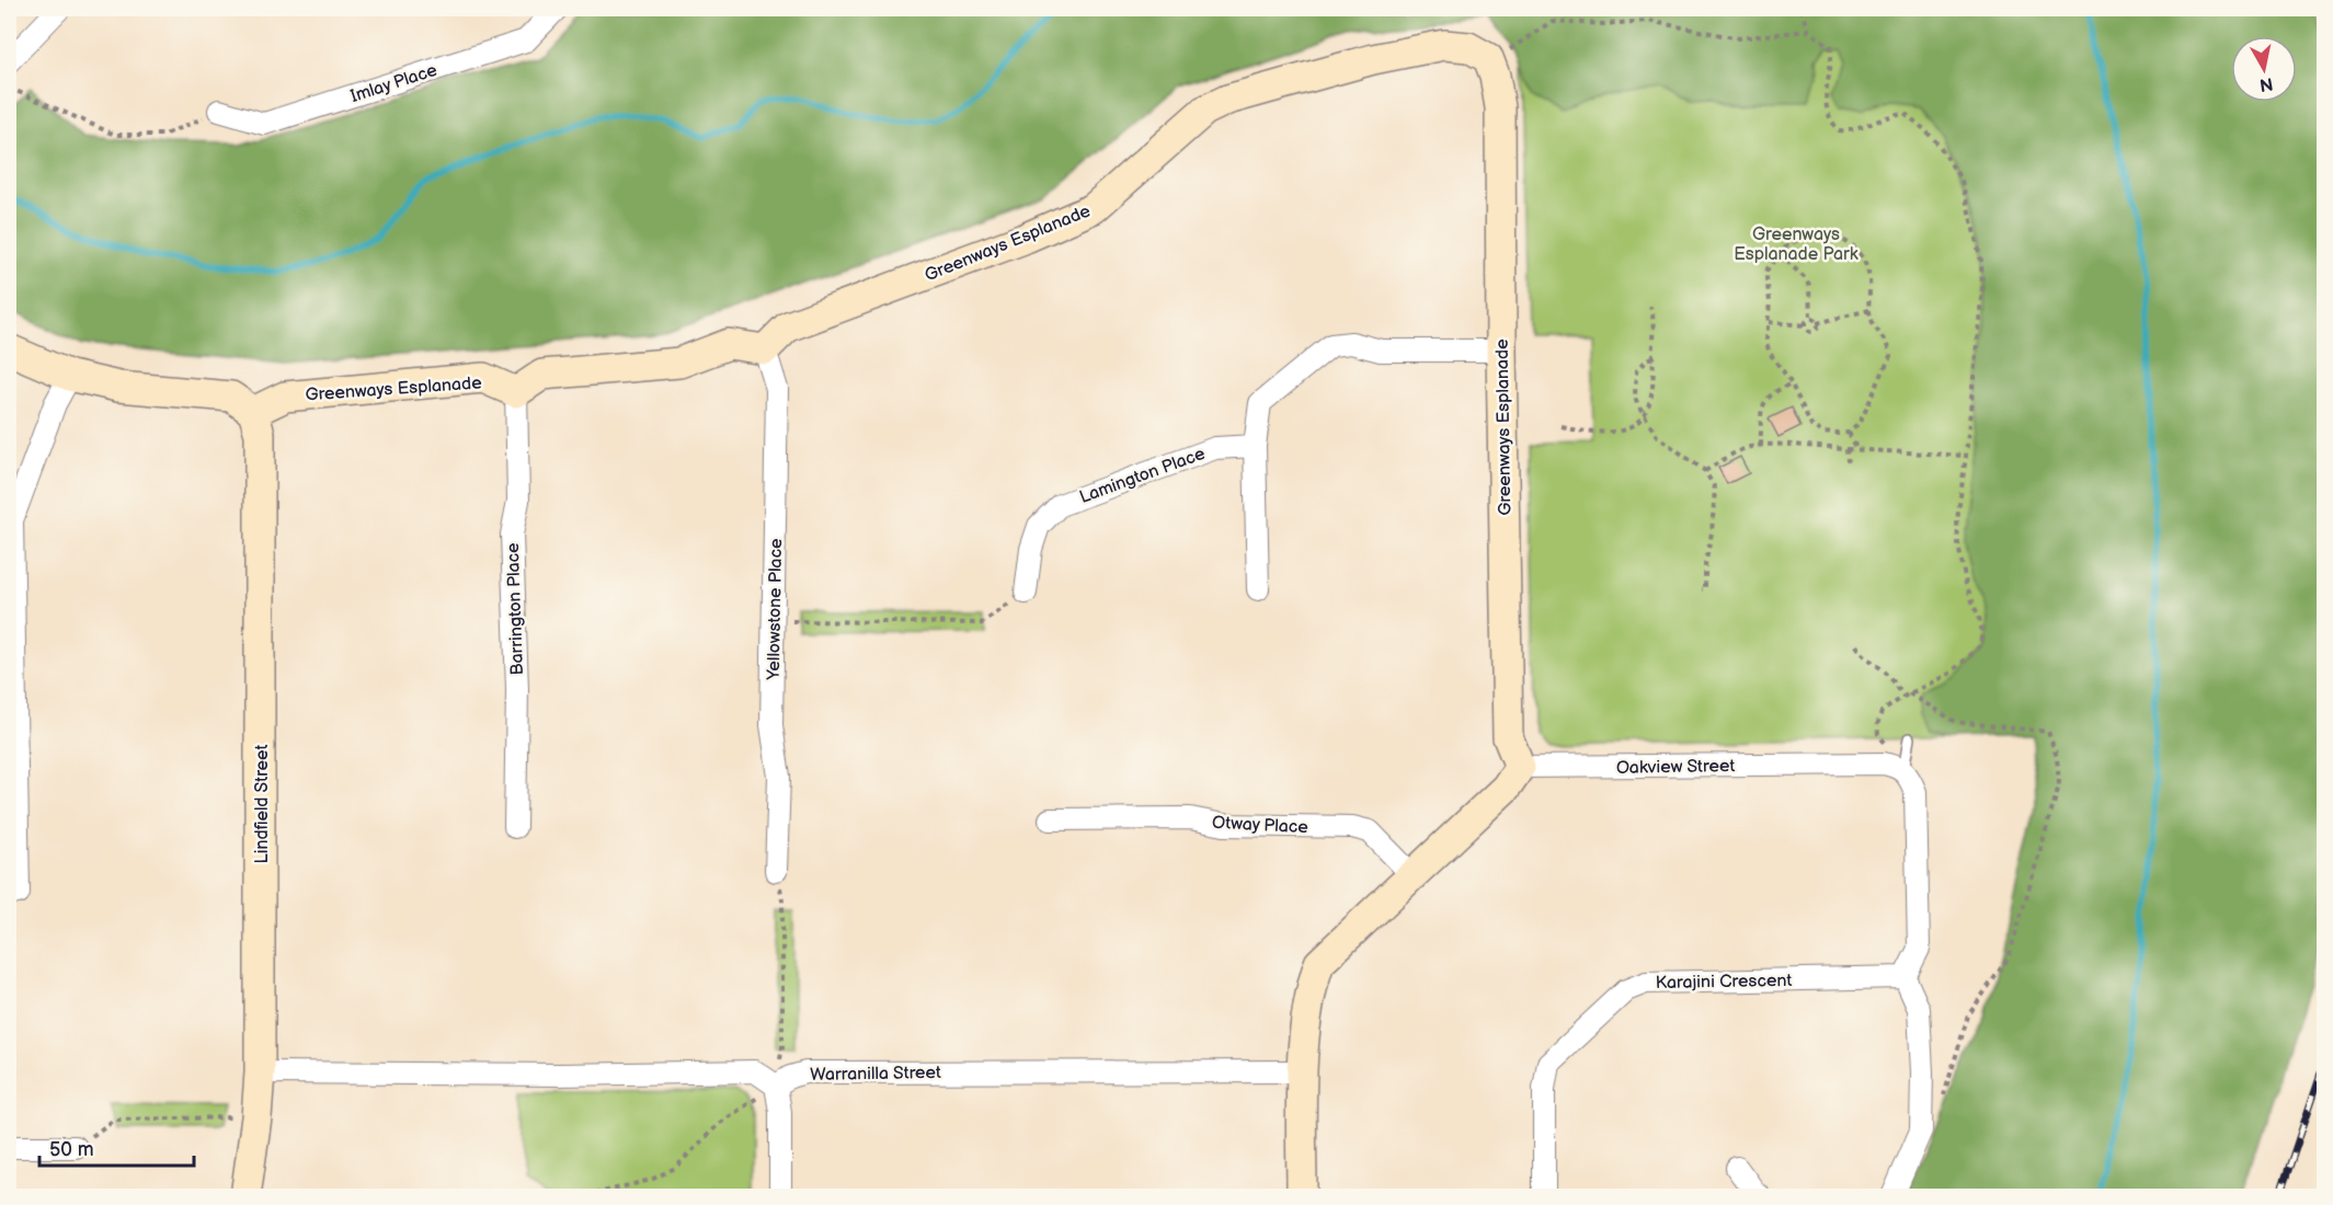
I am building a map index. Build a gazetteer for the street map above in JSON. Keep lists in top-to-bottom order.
{
  "streets": {
    "street": [
      "Imlay Place",
      "Greenways Esplanade",
      "Lamington Place",
      "Barrington Place",
      "Yellowstone Place",
      "Oakview Street",
      "Lindfield Street",
      "Otway Place",
      "Karajini Crescent",
      "Warranilla Street"
    ]
  },
  "crossings": [
    ["Greenways Esplanade", "Barrington Place"],
    ["Greenways Esplanade", "Yellowstone Place"],
    ["Greenways Esplanade", "Oakview Street"],
    ["Greenways Esplanade", "Lindfield Street"]
  ],
  "parks": ["Greenways Esplanade Park"],
  "scale_bar": "50 m",
  "north": "bottom"
}
